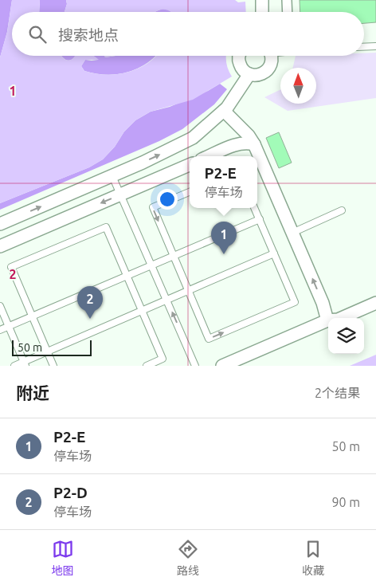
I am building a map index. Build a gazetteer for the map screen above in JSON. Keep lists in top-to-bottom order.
{
  "scale_bar": "50 m",
  "north": "top",
  "page": {
    "search": "搜索地点",
    "popup": ["P2-E", "停车场"],
    "pins": ["1", "2"],
    "scale": "50 m",
    "heading": ["附近", "2个结果"],
    "list": [
      {
        "mark": "1",
        "name": "P2-E",
        "note": "停车场",
        "value": "50 m"
      },
      {
        "mark": "2",
        "name": "P2-D",
        "note": "停车场",
        "value": "90 m"
      }
    ],
    "nav": ["地图", "路线", "收藏"]
  },
  "grid": {
    "rows": ["1", "2"]
  }
}
